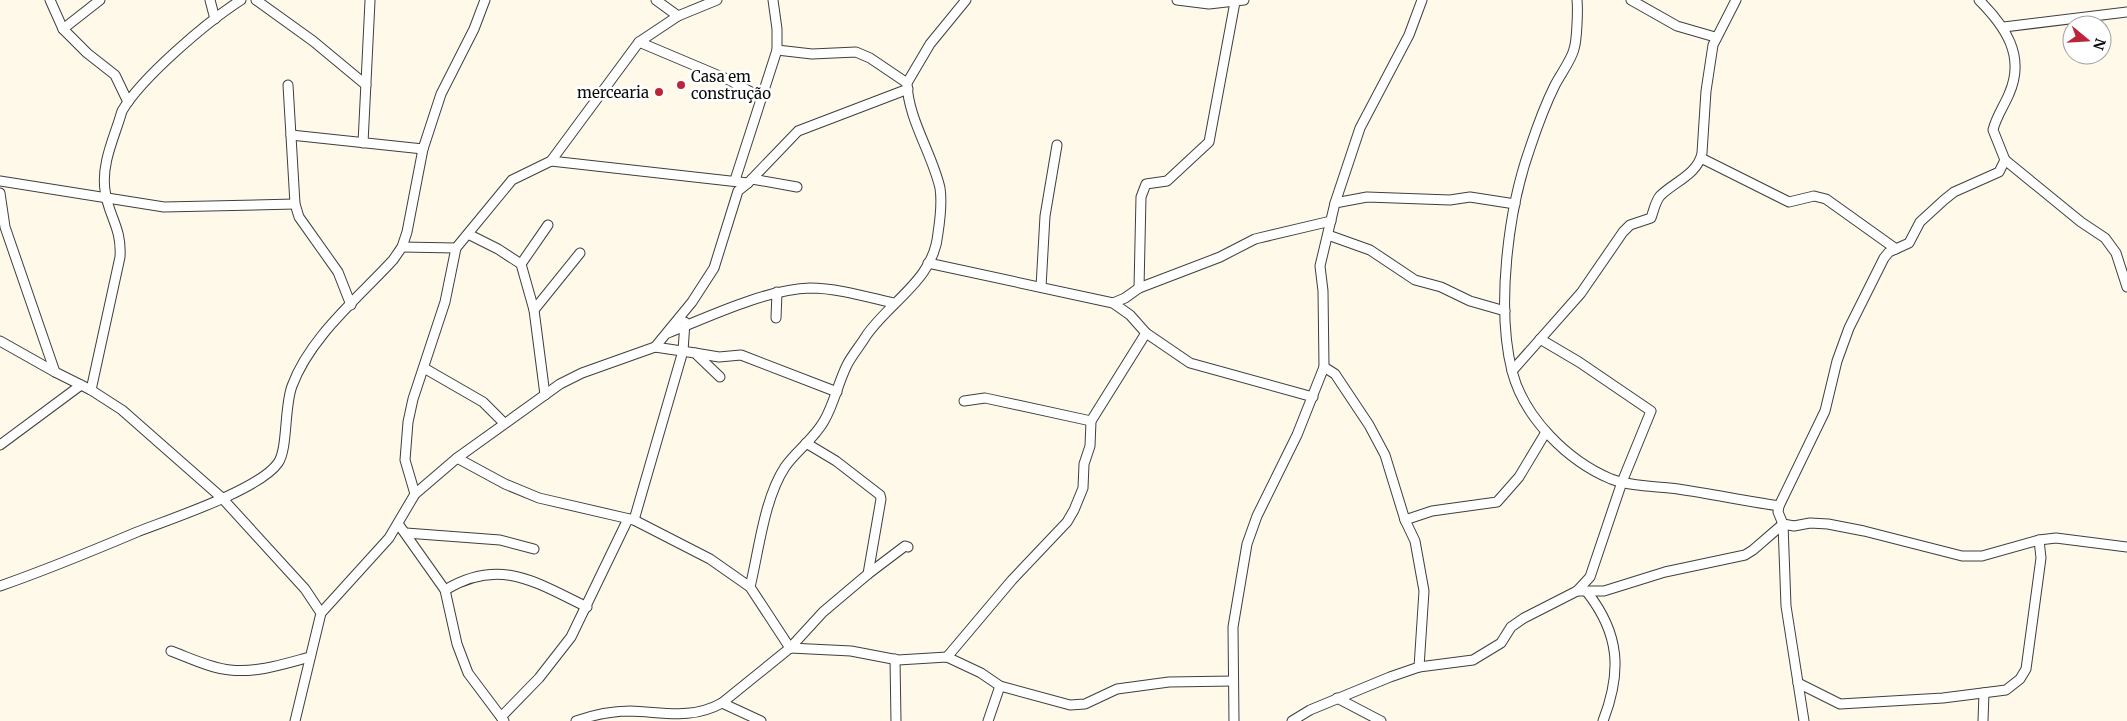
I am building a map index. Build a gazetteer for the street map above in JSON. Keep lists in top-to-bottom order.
{
  "places": ["Casa em construção", "mercearia"],
  "north": "right"
}
